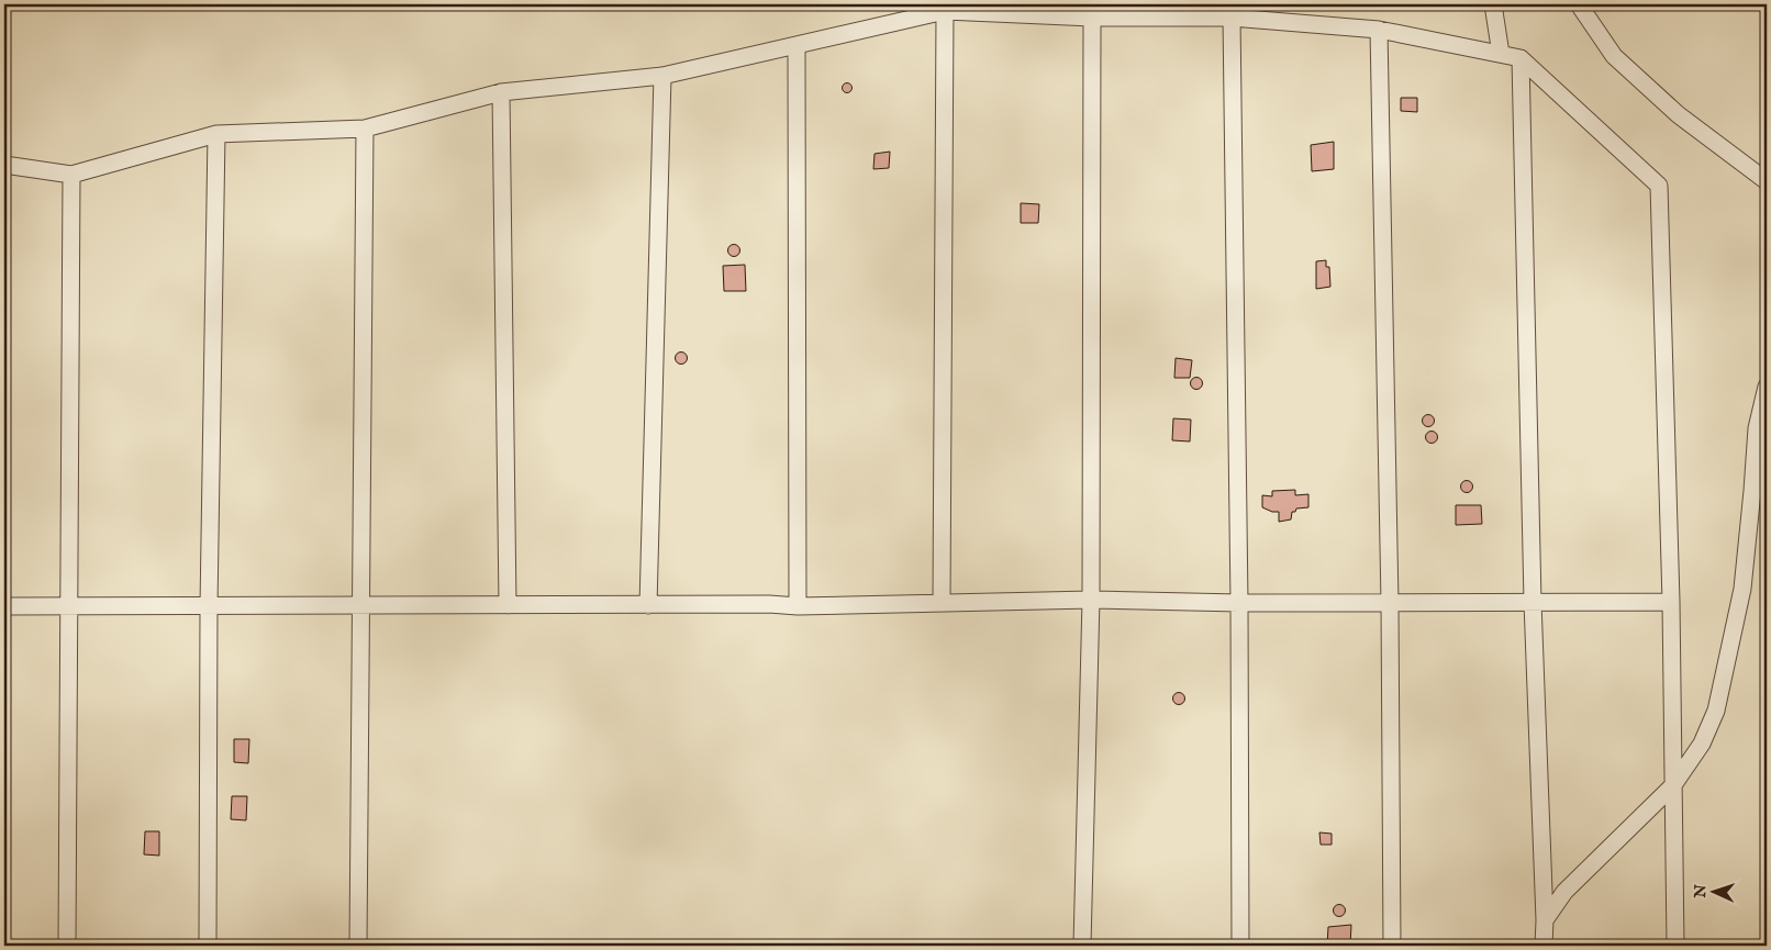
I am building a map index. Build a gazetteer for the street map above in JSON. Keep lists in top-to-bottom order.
{
  "north": "left"
}
